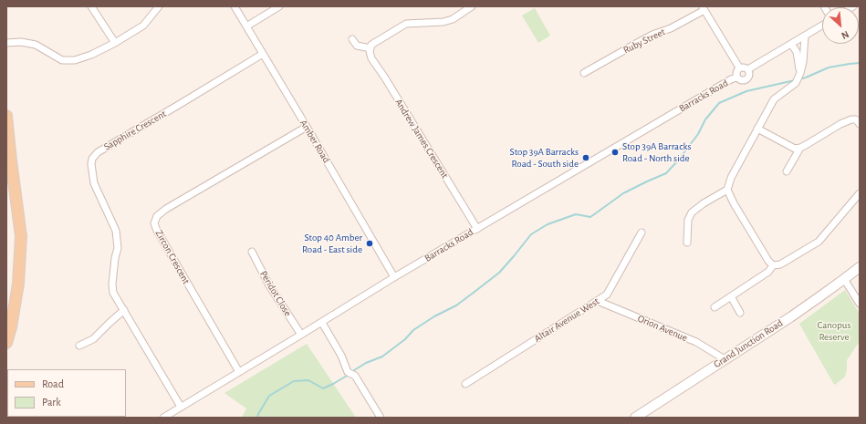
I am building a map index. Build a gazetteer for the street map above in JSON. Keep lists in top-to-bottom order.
{
  "streets": {
    "main road": ["Grand Junction Road"],
    "street": [
      "Ruby Street",
      "Barracks Road",
      "Sapphire Crescent",
      "Andrew James Crescent",
      "Amber Road",
      "Zircon Crescent",
      "Peridot Close",
      "Altair Avenue West",
      "Orion Avenue"
    ]
  },
  "crossings": [
    ["Barracks Road", "Sapphire Crescent"],
    ["Barracks Road", "Andrew James Crescent"],
    ["Barracks Road", "Amber Road"],
    ["Barracks Road", "Zircon Crescent"],
    ["Barracks Road", "Peridot Close"],
    ["Sapphire Crescent", "Amber Road"],
    ["Amber Road", "Zircon Crescent"],
    ["Altair Avenue West", "Orion Avenue"],
    ["Orion Avenue", "Grand Junction Road"]
  ],
  "parks": ["Canopus Reserve"],
  "places": ["Stop 39A Barracks Road - North side", "Stop 39A Barracks Road - South side", "Stop 40 Amber Road - East side"],
  "legend": ["Road", "Park"],
  "north": "bottom right"
}
